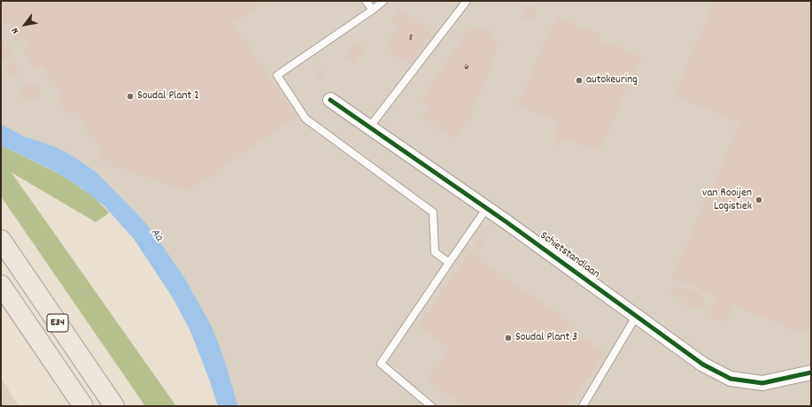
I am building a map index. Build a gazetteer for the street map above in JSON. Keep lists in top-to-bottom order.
{
  "streets": {
    "highway": ["E34"],
    "street": ["Schietstandlaan"]
  },
  "water": ["Aa"],
  "places": [
    "autokeuring",
    "Soudal Plant 2",
    "van Rooijen Logistiek",
    "Soudal Plant 3"
  ],
  "house_numbers": ["8", "6"],
  "north": "bottom left"
}
